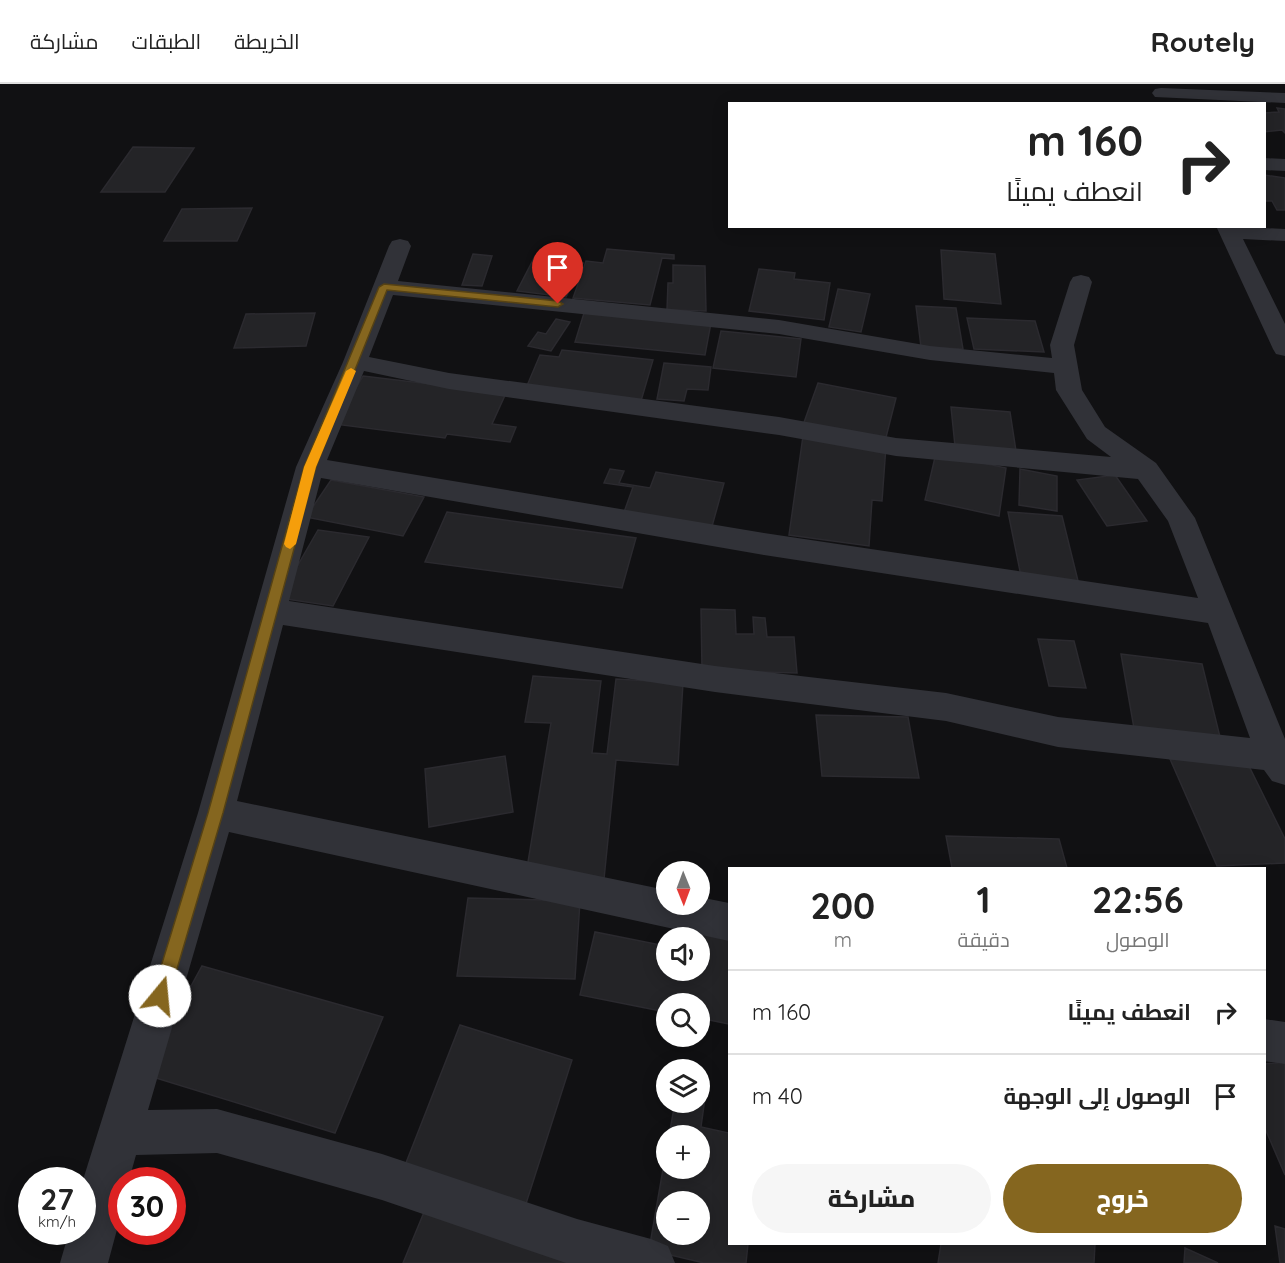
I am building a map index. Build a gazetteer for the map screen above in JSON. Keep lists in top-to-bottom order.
{
  "north": "bottom",
  "page": {
    "header": "Routely",
    "nav": ["الخريطة", "الطبقات", "مشاركة"],
    "turn": ["160 m", "انعطف يمينًا"],
    "map_buttons": ["+", "−"],
    "eta": [
      "22:56",
      "الوصول",
      "1",
      "دقيقة",
      "200",
      "m"
    ],
    "list": [
      {
        "name": "انعطف يمينًا",
        "value": "160 m"
      },
      {
        "name": "الوصول إلى الوجهة",
        "value": "40 m"
      }
    ],
    "buttons": ["خروج", "مشاركة"],
    "speed": "27 km/h",
    "limit": "30"
  }
}
